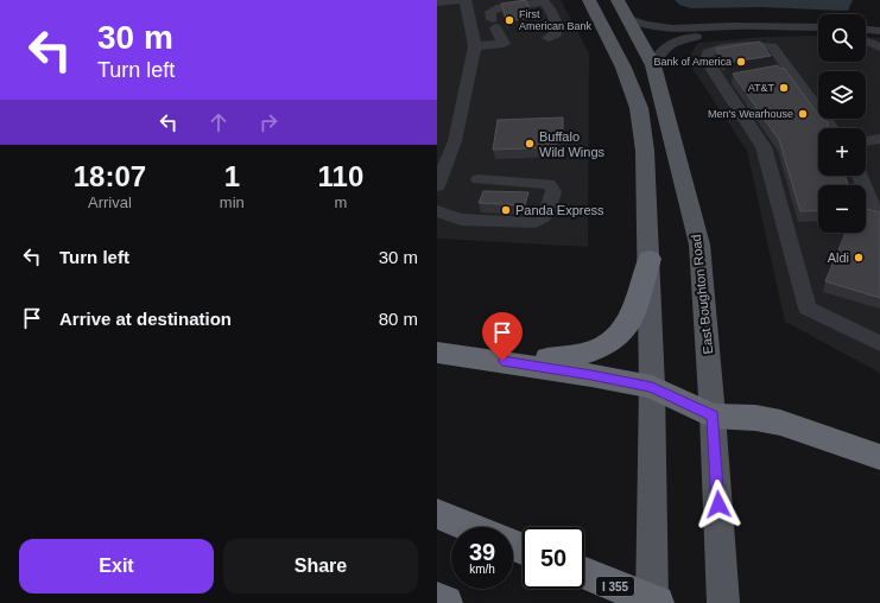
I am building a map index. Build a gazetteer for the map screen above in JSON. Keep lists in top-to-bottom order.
{
  "streets": {
    "highway": ["I 355"],
    "main road": ["East Boughton Road"]
  },
  "places": [
    "First American Bank",
    "Bank of America",
    "AT&T",
    "Men's Wearhouse",
    "Buffalo Wild Wings",
    "Panda Express",
    "Aldi"
  ],
  "page": {
    "turn": ["30 m", "Turn left"],
    "map_buttons": ["+", "−"],
    "eta": [
      "18:07",
      "Arrival",
      "1",
      "min",
      "110",
      "m"
    ],
    "list": [
      {
        "name": "Turn left",
        "value": "30 m"
      },
      {
        "name": "Arrive at destination",
        "value": "80 m"
      }
    ],
    "speed": "39 km/h",
    "limit": "50",
    "buttons": ["Exit", "Share"]
  }
}
